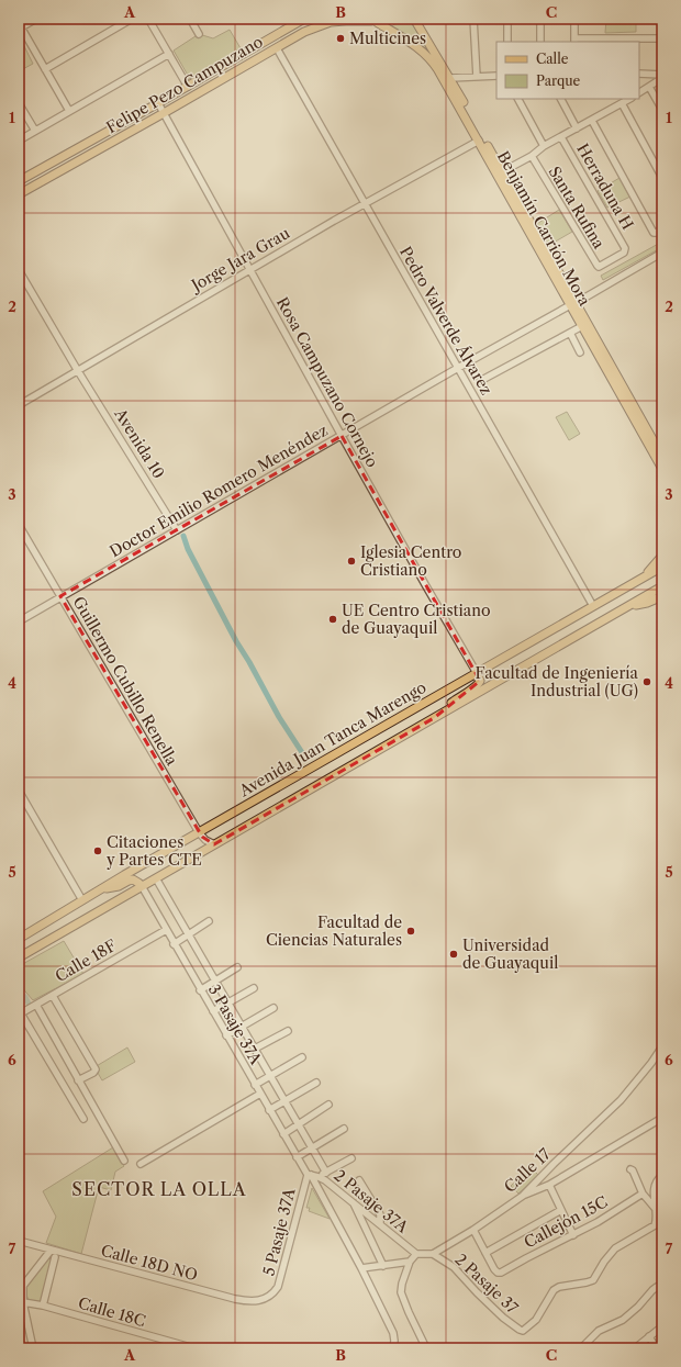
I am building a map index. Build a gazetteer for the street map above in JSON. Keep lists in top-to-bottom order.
{
  "streets": {
    "main road": ["Felipe Pezo Campuzano", "Benjamín Carrión Mora", "Avenida Juan Tanca Marengo"],
    "street": [
      "Herraduna H",
      "Santa Rufina",
      "Jorge Jara Grau",
      "Pedro Valverde Álvarez",
      "Rosa Campuzano Cornejo",
      "Avenida 10",
      "Doctor Emilio Romero Menéndez",
      "Guillermo Cubillo Renella",
      "Calle 18F",
      "3 Pasaje 37A",
      "Calle 17",
      "2 Pasaje 37A",
      "Callejón 15C",
      "5 Pasaje 37A",
      "Calle 18D NO",
      "2 Pasaje 37",
      "Calle 18C"
    ]
  },
  "crossings": [
    ["Felipe Pezo Campuzano", "Benjamín Carrión Mora"],
    ["Felipe Pezo Campuzano", "Pedro Valverde Álvarez"],
    ["Felipe Pezo Campuzano", "Rosa Campuzano Cornejo"],
    ["Herraduna H", "Santa Rufina"],
    ["Benjamín Carrión Mora", "Jorge Jara Grau"],
    ["Benjamín Carrión Mora", "Doctor Emilio Romero Menéndez"],
    ["Jorge Jara Grau", "Pedro Valverde Álvarez"],
    ["Jorge Jara Grau", "Rosa Campuzano Cornejo"],
    ["Jorge Jara Grau", "Avenida 10"],
    ["Pedro Valverde Álvarez", "Doctor Emilio Romero Menéndez"],
    ["Pedro Valverde Álvarez", "Avenida Juan Tanca Marengo"],
    ["Rosa Campuzano Cornejo", "Doctor Emilio Romero Menéndez"],
    ["Rosa Campuzano Cornejo", "Avenida Juan Tanca Marengo"],
    ["Avenida 10", "Doctor Emilio Romero Menéndez"],
    ["Doctor Emilio Romero Menéndez", "Guillermo Cubillo Renella"],
    ["Guillermo Cubillo Renella", "Avenida Juan Tanca Marengo"],
    ["Avenida Juan Tanca Marengo", "3 Pasaje 37A"],
    ["Calle 18F", "3 Pasaje 37A"],
    ["3 Pasaje 37A", "2 Pasaje 37A"],
    ["3 Pasaje 37A", "5 Pasaje 37A"],
    ["Calle 17", "2 Pasaje 37"],
    ["2 Pasaje 37A", "5 Pasaje 37A"],
    ["5 Pasaje 37A", "Calle 18D NO"]
  ],
  "districts": ["SECTOR LA OLLA"],
  "places": [
    "Multicines",
    "Iglesia Centro Cristiano",
    "UE Centro Cristiano de Guayaquil",
    "Facultad de Ingeniería Industrial (UG)",
    "Citaciones y Partes CTE",
    "Facultad de Ciencias Naturales",
    "Universidad de Guayaquil"
  ],
  "legend": ["Calle", "Parque"],
  "grid": {
    "columns": ["A", "B", "C"],
    "rows": [
      "1",
      "2",
      "3",
      "4",
      "5",
      "6",
      "7"
    ]
  }
}
